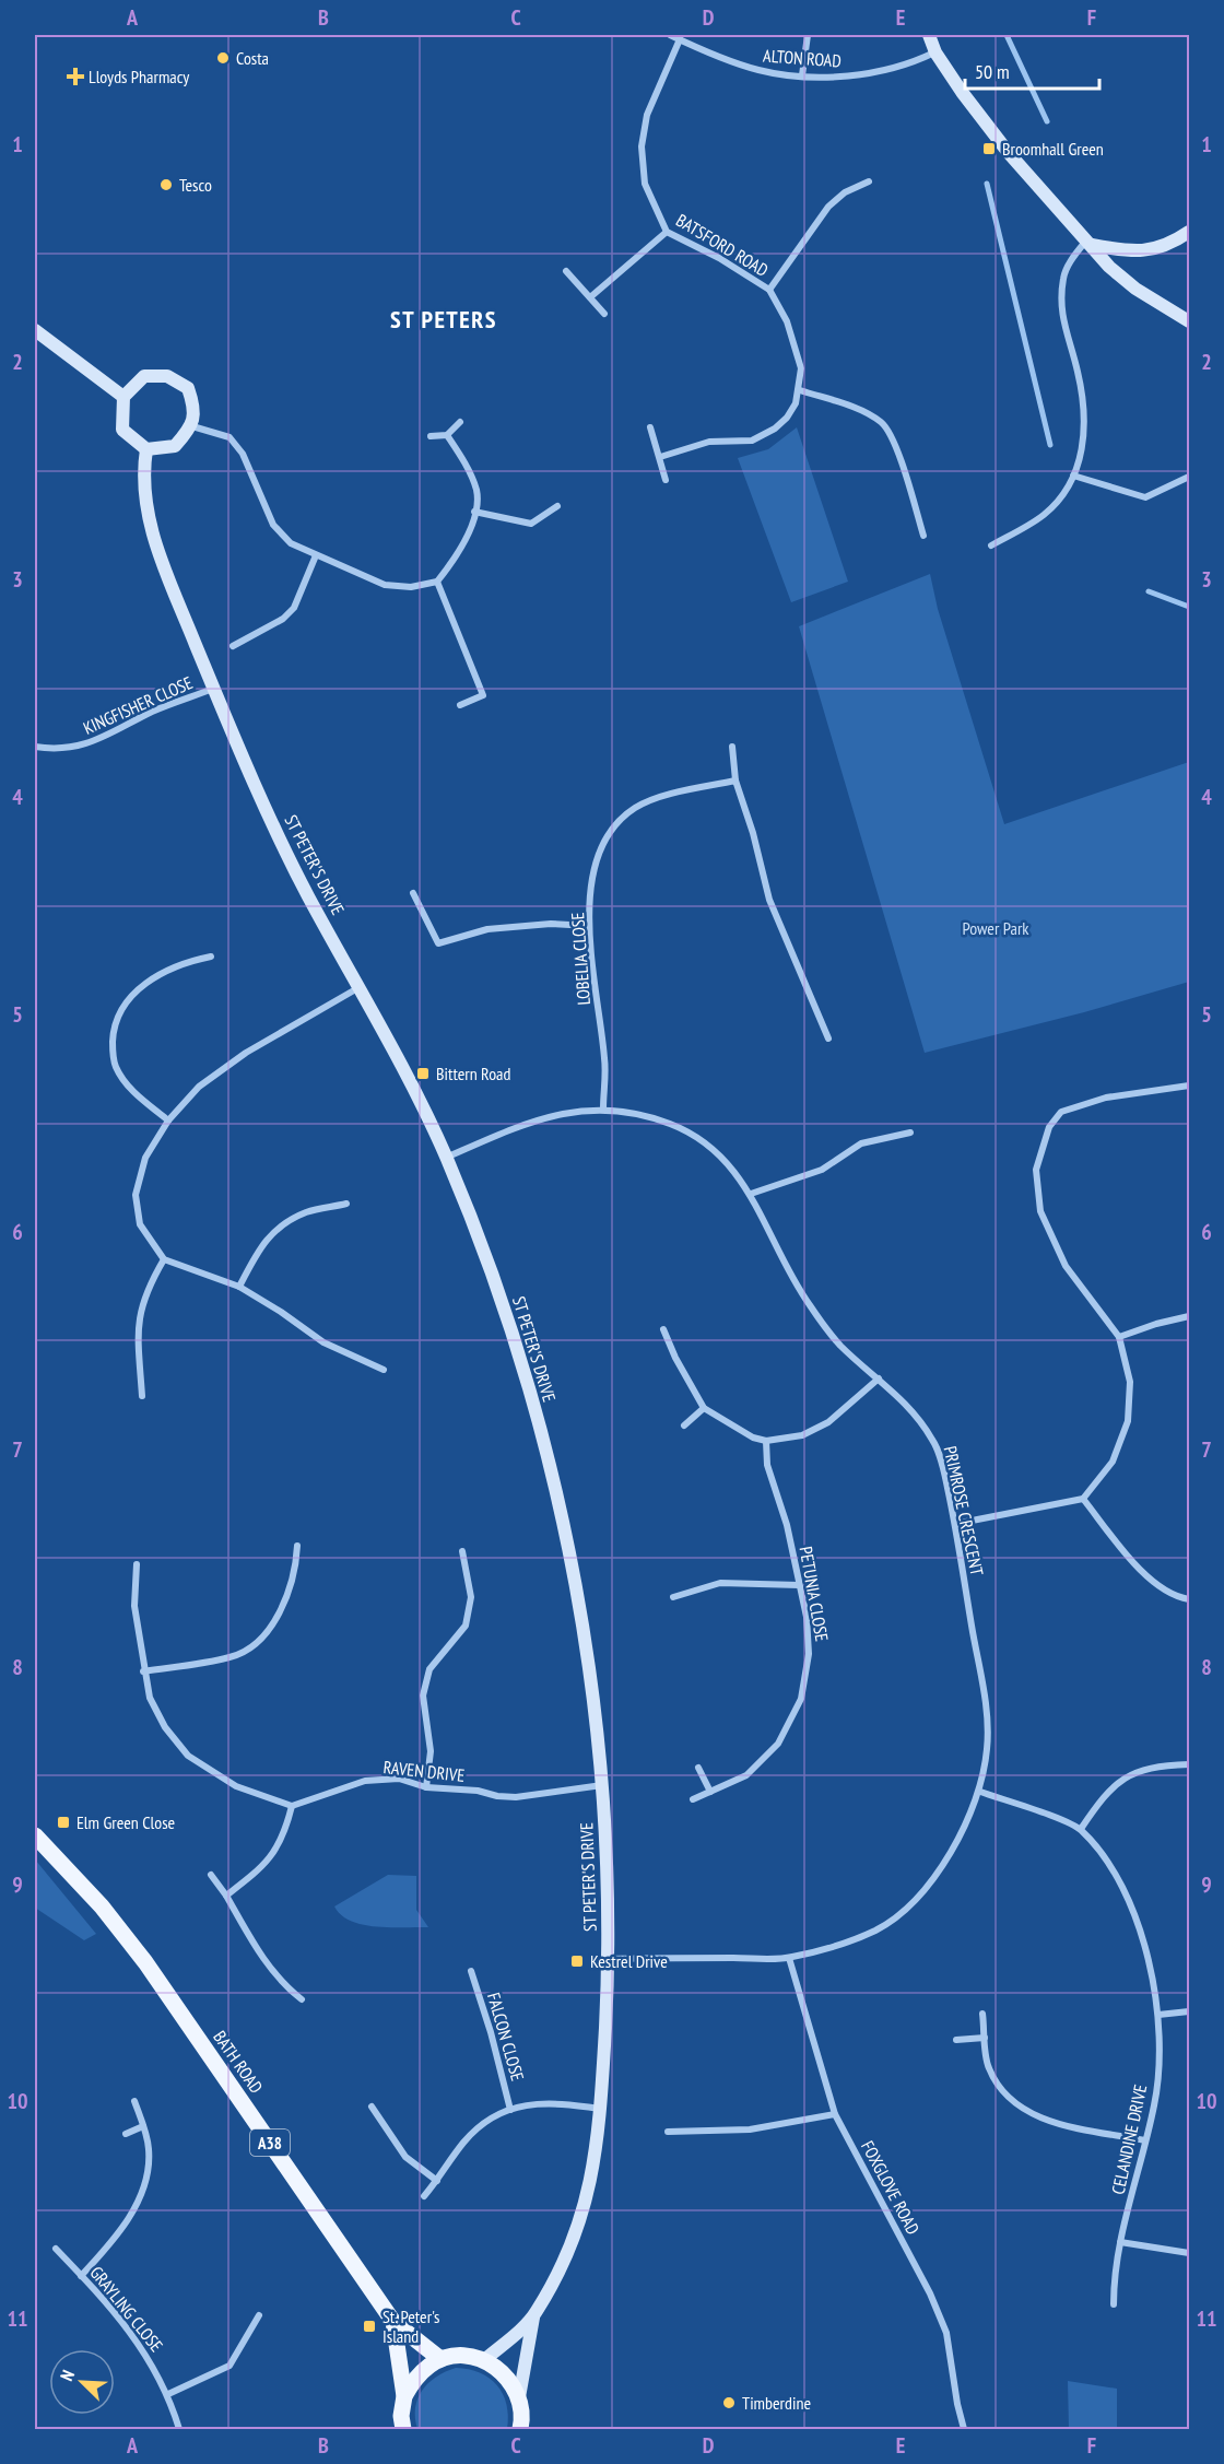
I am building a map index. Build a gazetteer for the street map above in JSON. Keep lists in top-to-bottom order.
{
  "streets": {
    "main road": ["BATH ROAD", "A38"],
    "street": [
      "ALTON ROAD",
      "BATSFORD ROAD",
      "KINGFISHER CLOSE",
      "ST PETER'S DRIVE",
      "LOBELIA CLOSE",
      "PRIMROSE CRESCENT",
      "PETUNIA CLOSE",
      "RAVEN DRIVE",
      "FALCON CLOSE",
      "CELANDINE DRIVE",
      "FOXGLOVE ROAD",
      "GRAYLING CLOSE"
    ]
  },
  "crossings": [
    ["ALTON ROAD", "BATSFORD ROAD"],
    ["KINGFISHER CLOSE", "ST PETER'S DRIVE"],
    ["ST PETER'S DRIVE", "PRIMROSE CRESCENT"],
    ["ST PETER'S DRIVE", "RAVEN DRIVE"],
    ["LOBELIA CLOSE", "PRIMROSE CRESCENT"],
    ["PRIMROSE CRESCENT", "FOXGLOVE ROAD"]
  ],
  "districts": ["ST PETERS"],
  "parks": ["Power Park"],
  "places": {
    "other": ["Costa", "Tesco", "Timberdine"],
    "health": ["Lloyds Pharmacy"],
    "transit": [
      "Broomhall Green",
      "Bittern Road",
      "Elm Green Close",
      "Kestrel Drive",
      "St. Peter's Island"
    ]
  },
  "scale_bar": "50 m",
  "north": "top left",
  "grid": {
    "columns": [
      "A",
      "B",
      "C",
      "D",
      "E",
      "F"
    ],
    "rows": [
      "1",
      "2",
      "3",
      "4",
      "5",
      "6",
      "7",
      "8",
      "9",
      "10",
      "11"
    ]
  }
}
